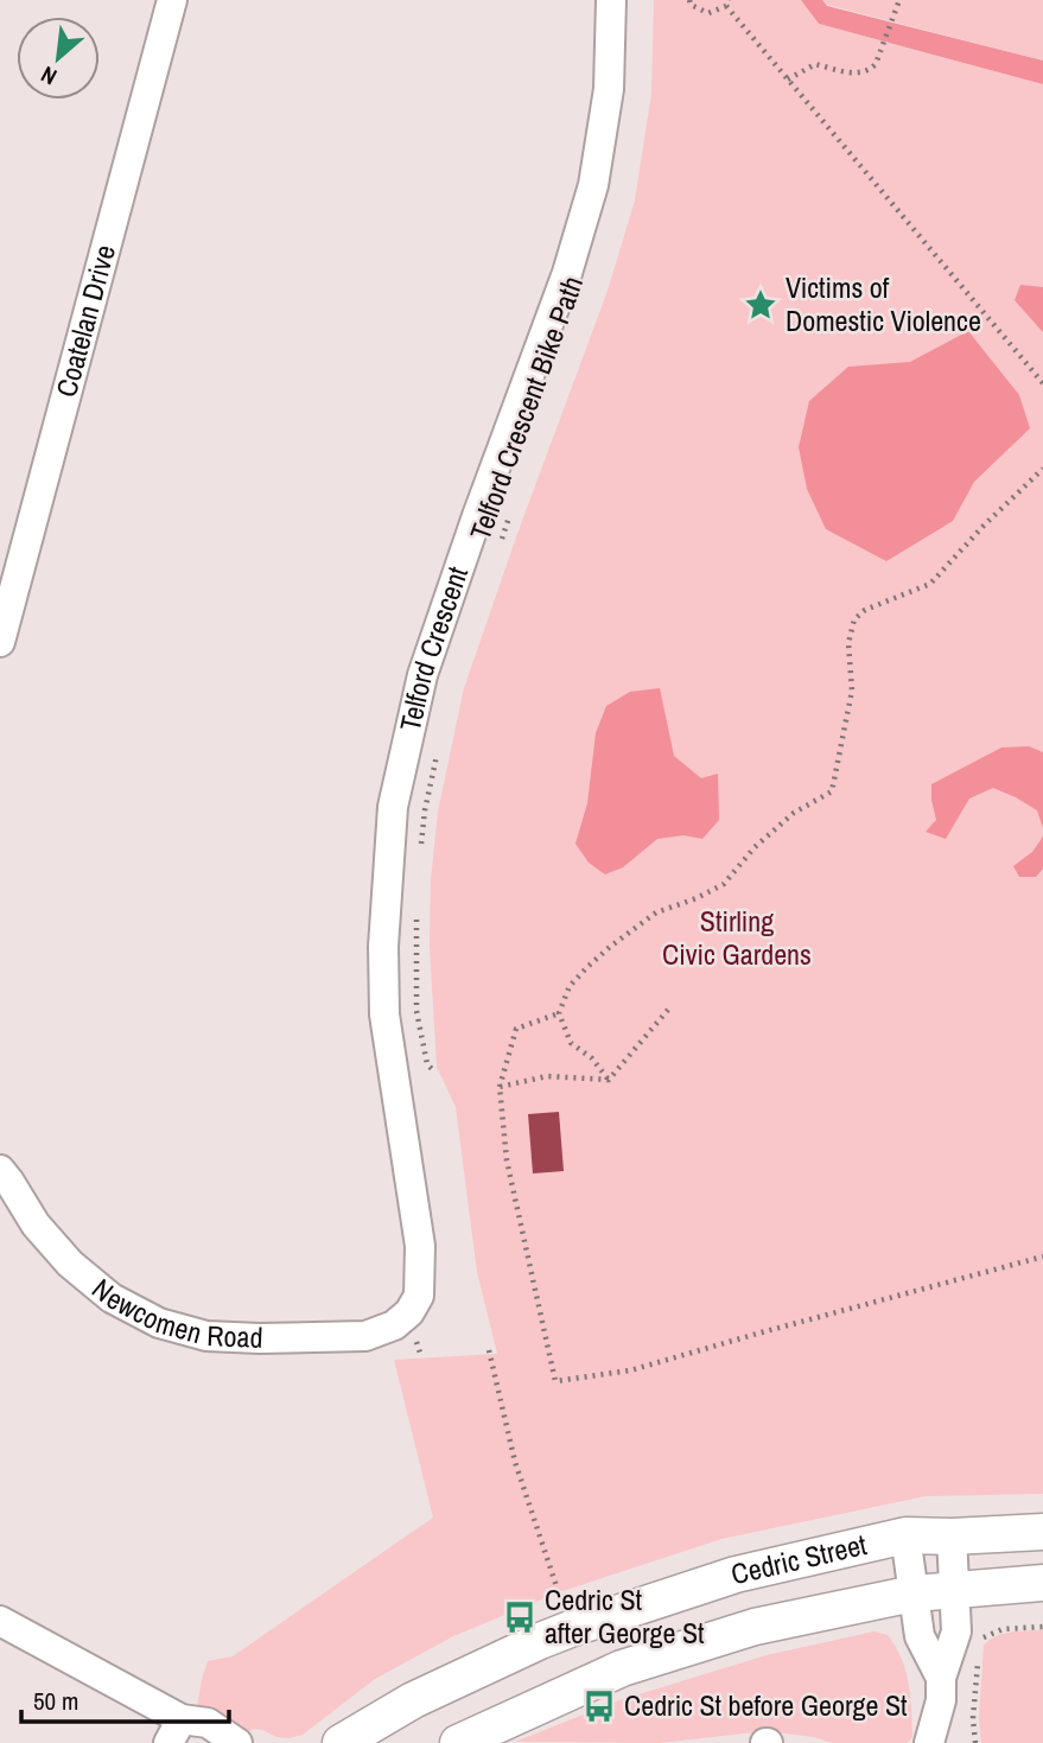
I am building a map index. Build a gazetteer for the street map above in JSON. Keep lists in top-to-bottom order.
{
  "streets": {
    "main road": ["Cedric Street"],
    "street": ["Coatelan Drive", "Telford Crescent", "Newcomen Road"],
    "path": ["Telford Crescent Bike Path"]
  },
  "crossings": [
    ["Telford Crescent", "Newcomen Road"]
  ],
  "parks": ["Stirling Civic Gardens"],
  "places": {
    "place": ["Victims of Domestic Violence"],
    "bus stop": ["Cedric St after George St", "Cedric St before George St"]
  },
  "scale_bar": "50 m",
  "north": "bottom left"
}
